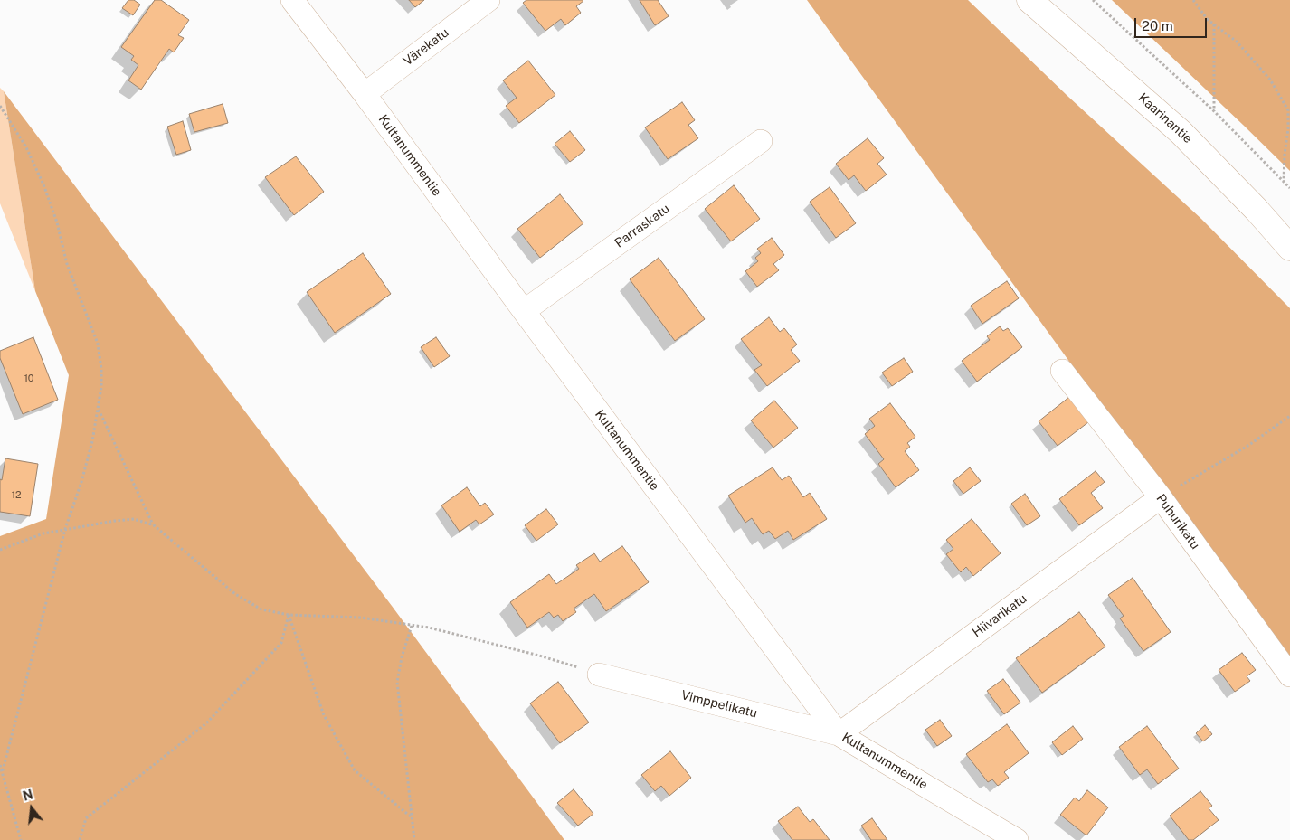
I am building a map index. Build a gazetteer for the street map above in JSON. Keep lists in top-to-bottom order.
{
  "streets": {
    "main road": ["Kaarinantie"],
    "street": [
      "Värekatu",
      "Kultanummentie",
      "Parraskatu",
      "Puhurikatu",
      "Hiivarikatu",
      "Vimppelikatu"
    ]
  },
  "crossings": [
    ["Värekatu", "Kultanummentie"],
    ["Kultanummentie", "Parraskatu"],
    ["Kultanummentie", "Hiivarikatu"],
    ["Kultanummentie", "Vimppelikatu"],
    ["Puhurikatu", "Hiivarikatu"],
    ["Hiivarikatu", "Vimppelikatu"]
  ],
  "house_numbers": ["10", "12"],
  "scale_bar": "20 m",
  "north": "top"
}
